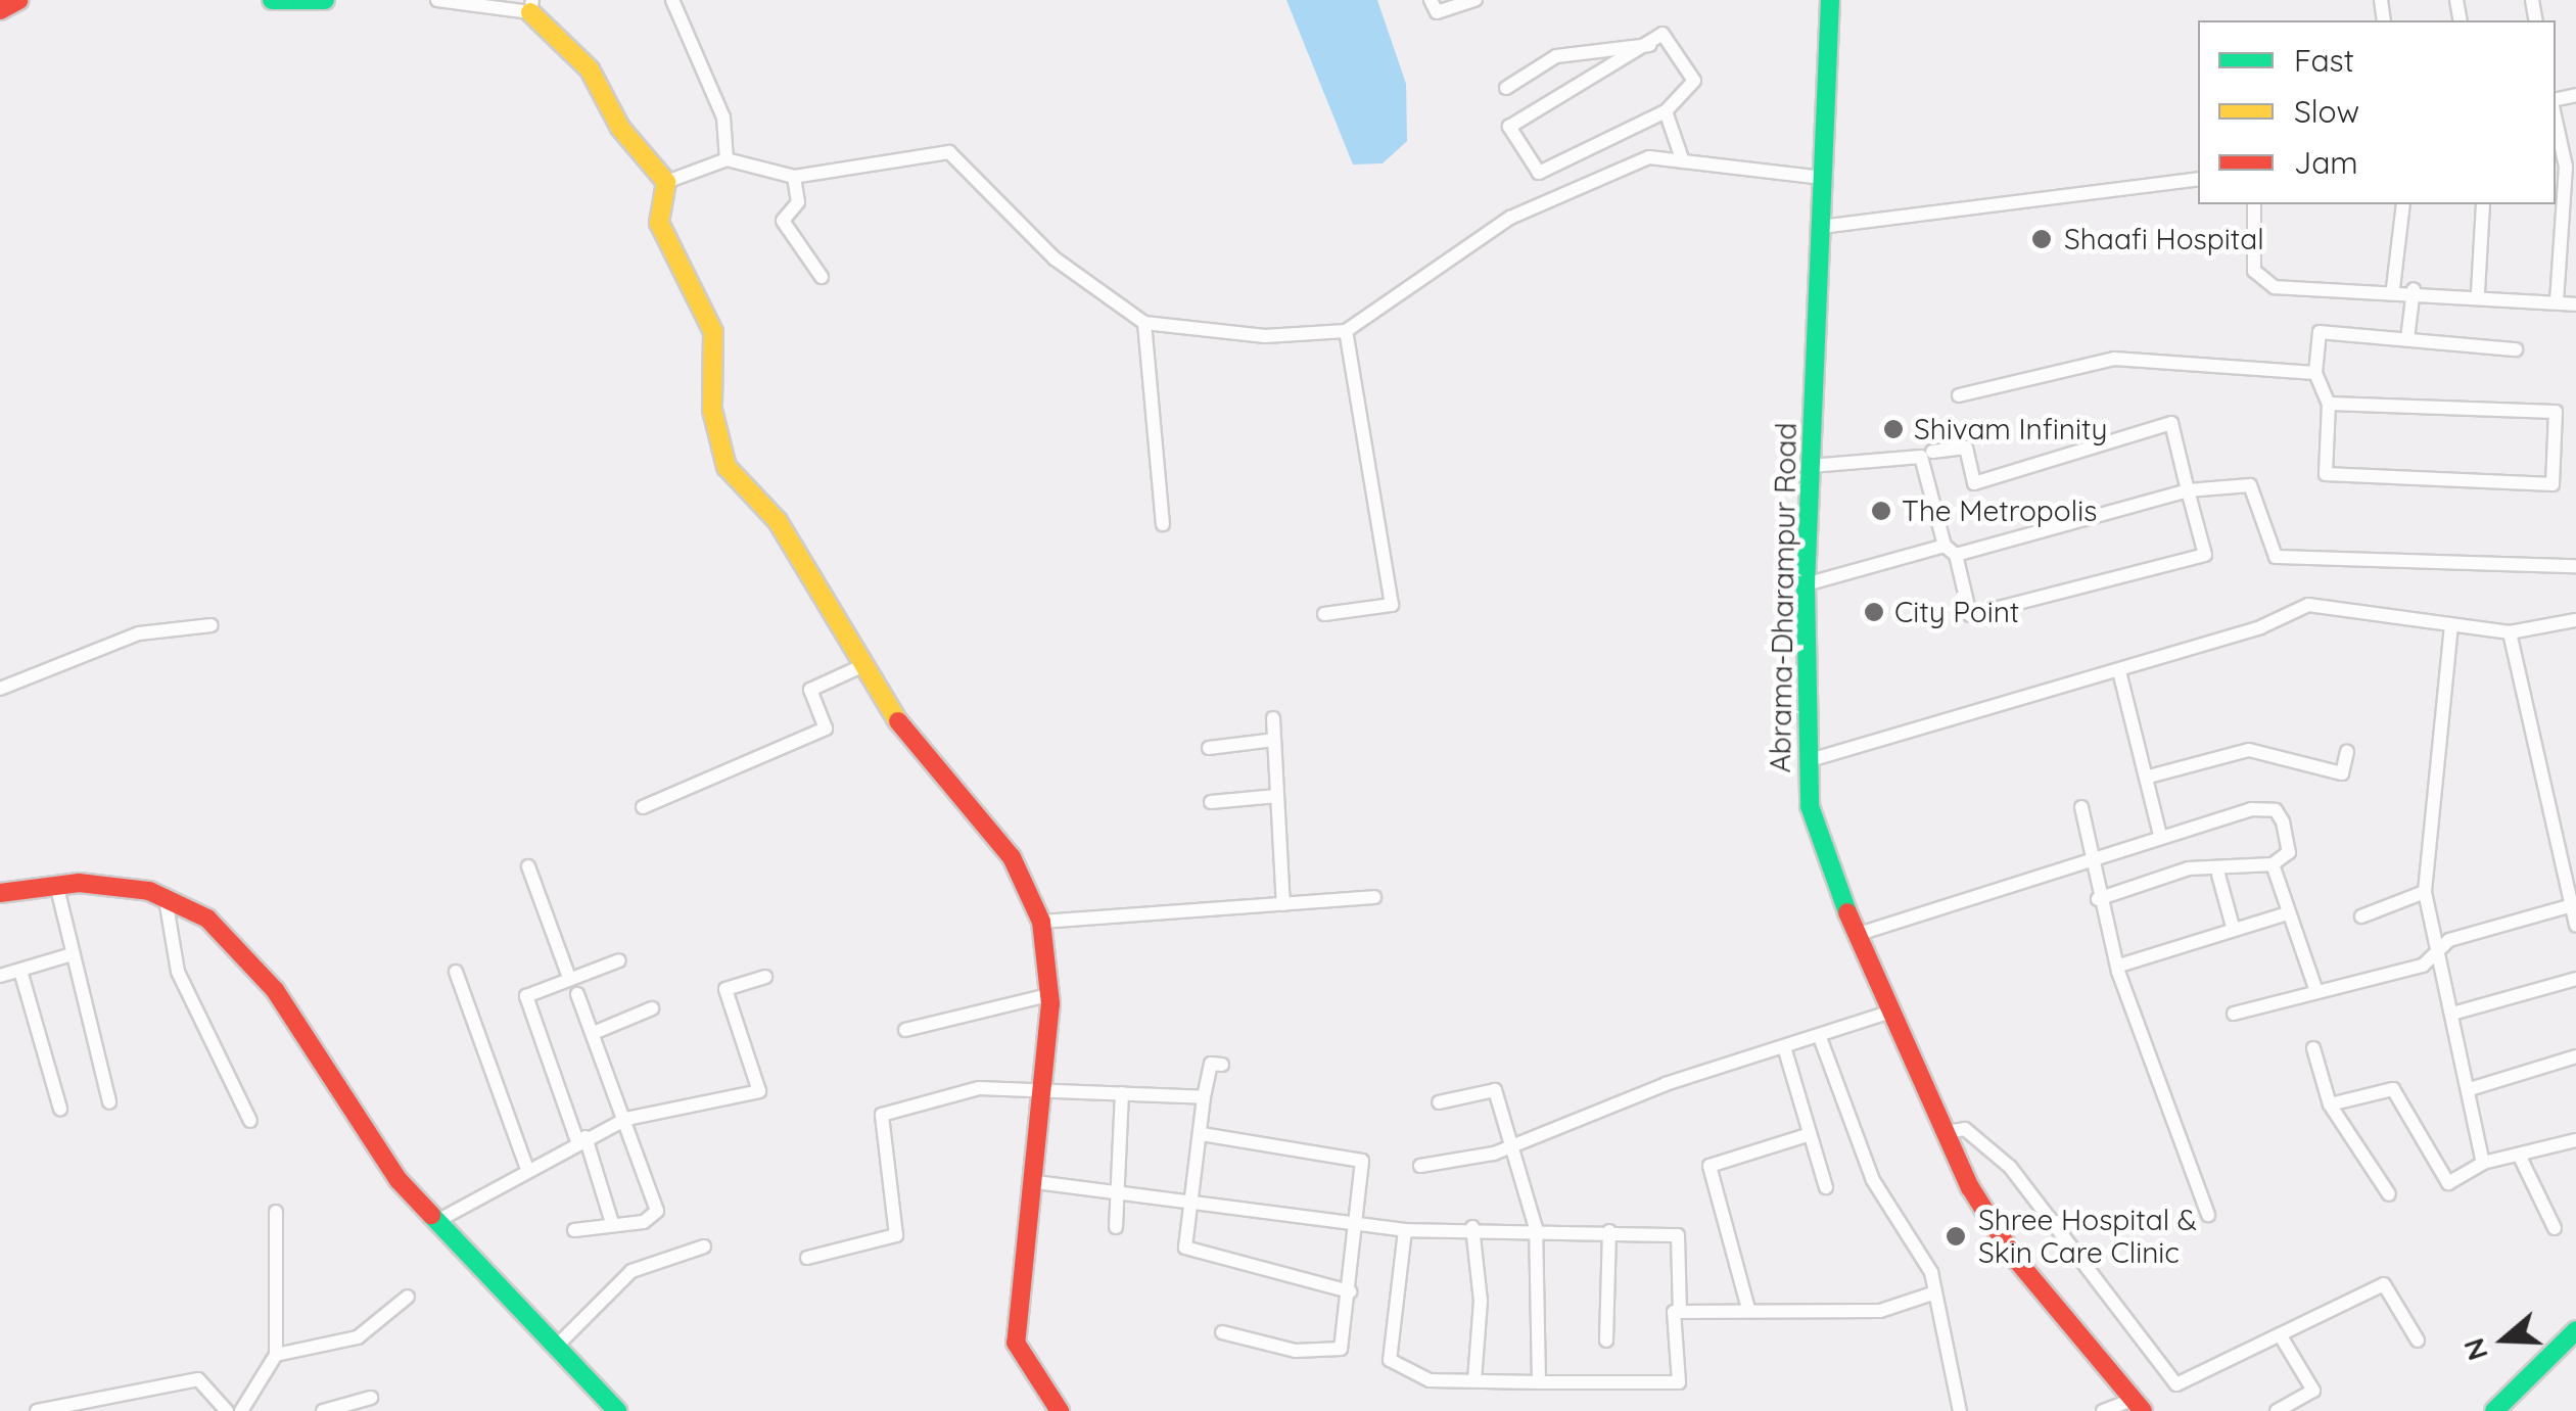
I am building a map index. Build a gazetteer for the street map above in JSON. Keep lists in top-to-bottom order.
{
  "streets": {
    "street": ["Abrama-Dharampur Road"]
  },
  "places": [
    "Shaafi Hospital",
    "Shivam Infinity",
    "The Metropolis",
    "City Point",
    "Shree Hospital & Skin Care Clinic"
  ],
  "legend": ["Fast", "Slow", "Jam"],
  "north": "left"
}
